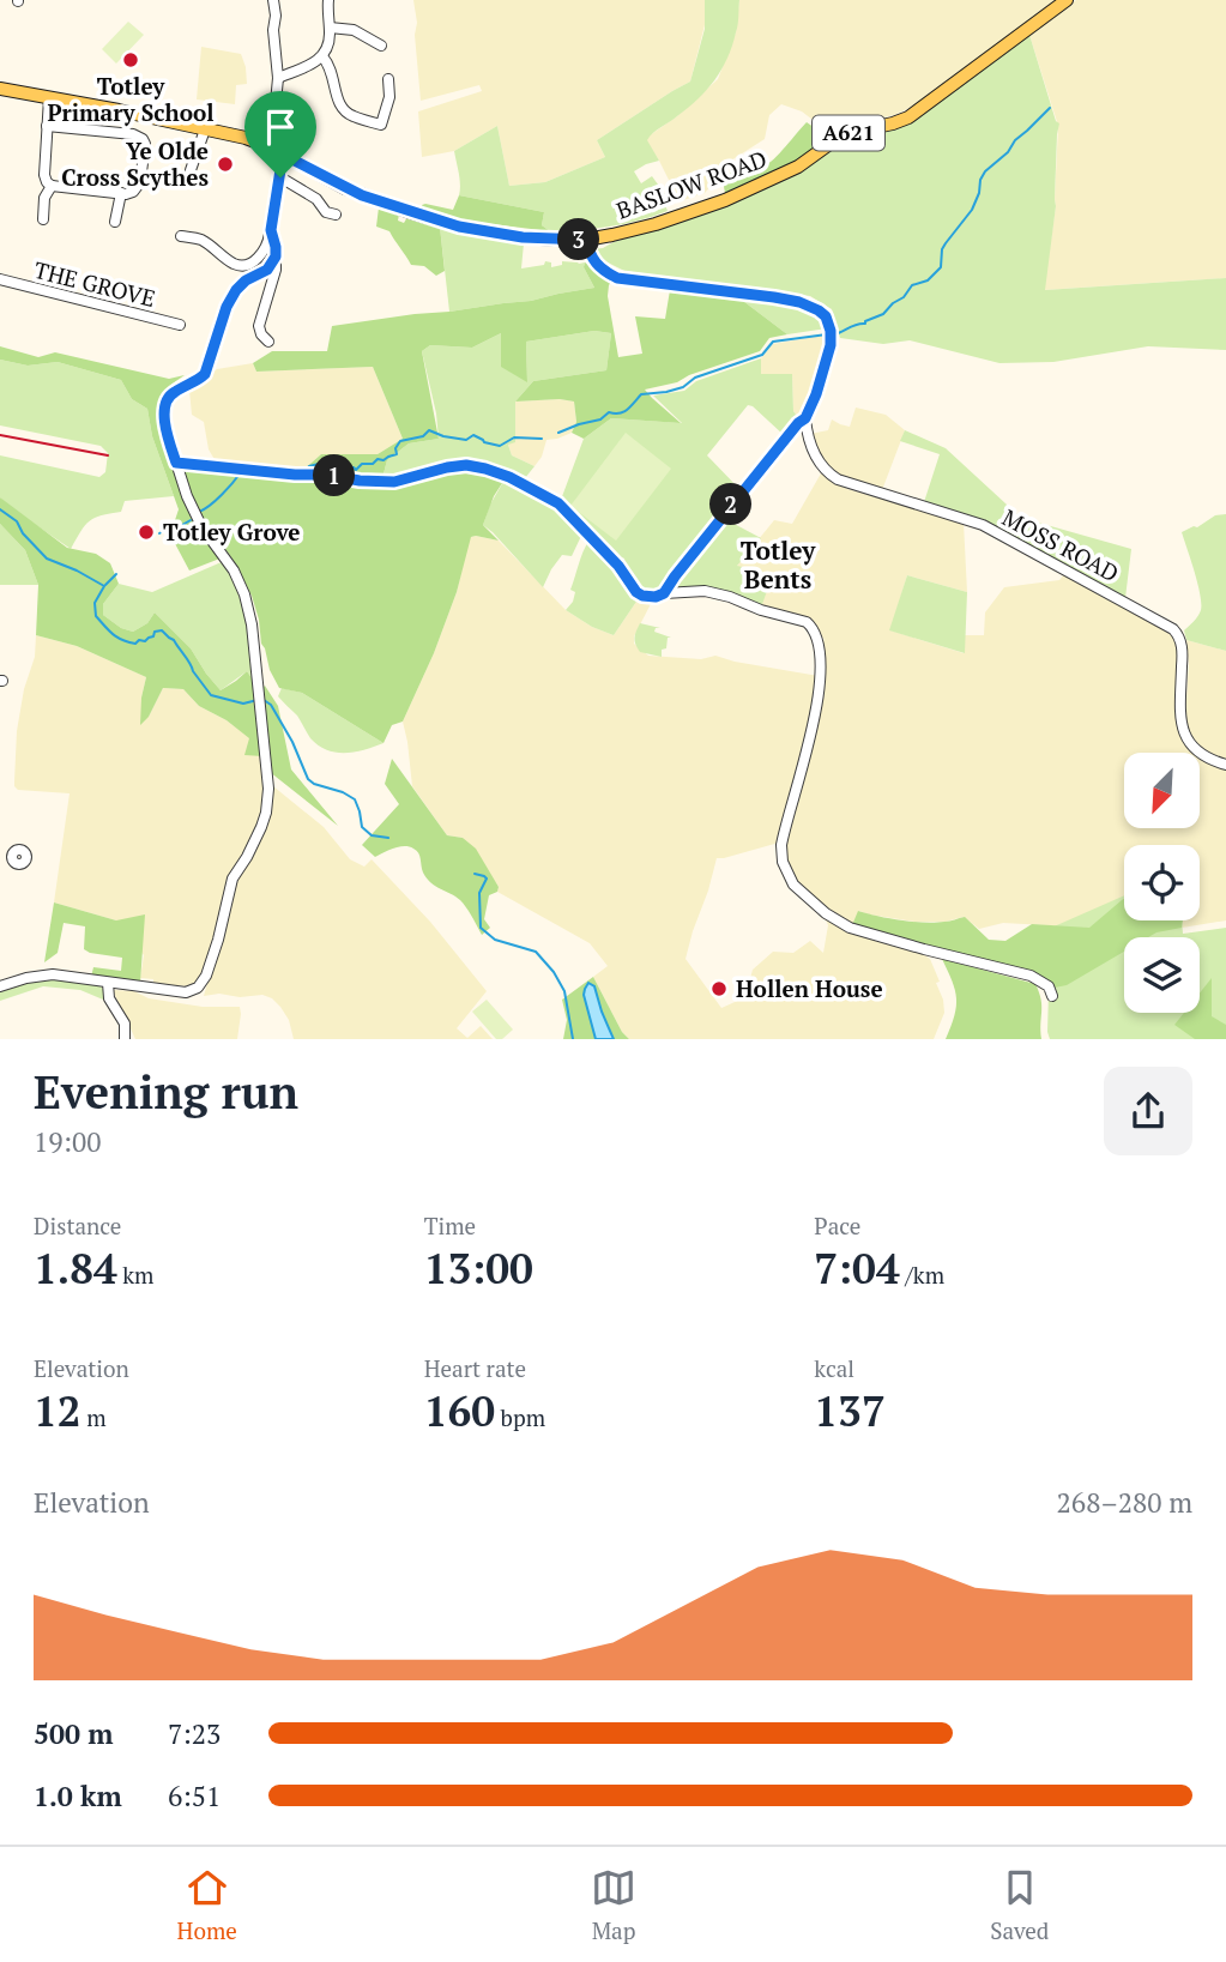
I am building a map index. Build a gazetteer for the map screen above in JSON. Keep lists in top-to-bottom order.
{
  "streets": {
    "main road": ["A621", "BASLOW ROAD"],
    "street": ["THE GROVE", "MOSS ROAD"]
  },
  "districts": ["Totley Bents"],
  "places": [
    "Totley Primary School",
    "Ye Olde Cross Scythes",
    "Totley Grove",
    "Hollen House"
  ],
  "north": "bottom left",
  "page": {
    "pins": ["3", "1", "2"],
    "heading": ["Evening run", "19:00"],
    "stats": [
      ["Distance", "1.84 km"],
      ["Time", "13:00"],
      ["Pace", "7:04 /km"],
      ["Elevation", "12 m"],
      ["Heart rate", "160 bpm"],
      ["kcal", "137"]
    ],
    "chart": ["Elevation", "268–280 m"],
    "list": [
      {
        "name": "500 m",
        "note": "7:23"
      },
      {
        "name": "1.0 km",
        "note": "6:51"
      }
    ],
    "tabs": ["Home", "Map", "Saved"]
  }
}
